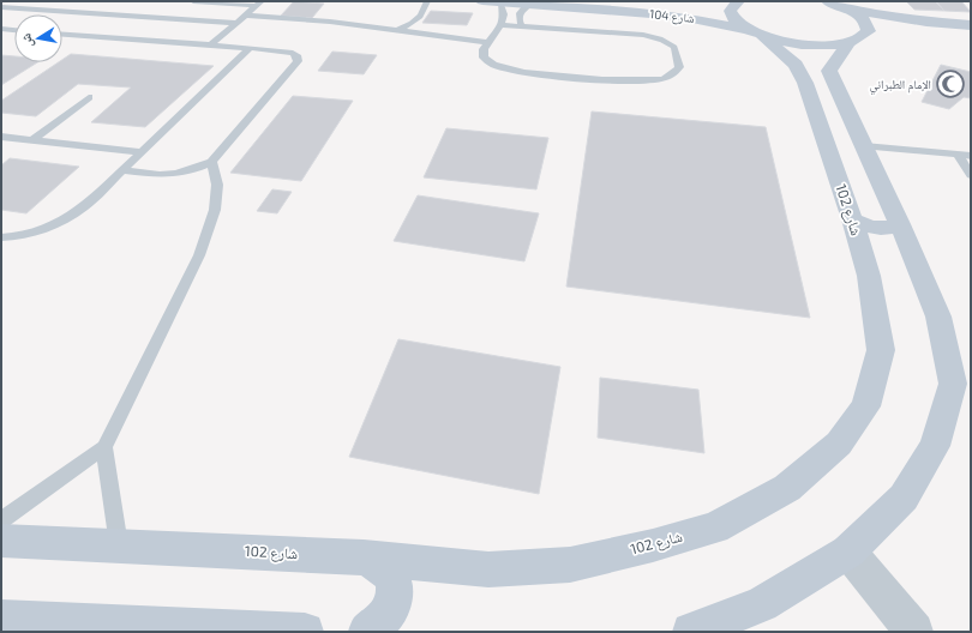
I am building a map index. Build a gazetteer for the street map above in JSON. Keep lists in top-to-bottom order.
{
  "streets": {
    "street": ["شارع 104", "شارع 102"]
  },
  "crossings": [
    ["شارع 104", "شارع 102"]
  ],
  "places": {
    "mosque": ["الإمام الطبراني"]
  },
  "north": "left"
}
